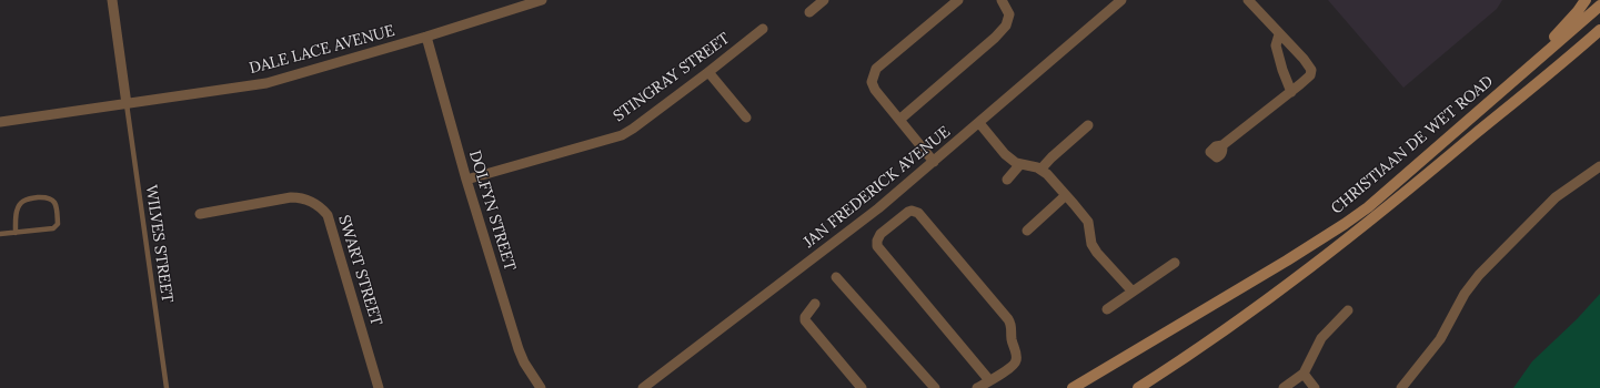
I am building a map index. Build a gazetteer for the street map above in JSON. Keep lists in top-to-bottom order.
{
  "streets": {
    "main road": ["CHRISTIAAN DE WET ROAD"],
    "street": [
      "DALE LACE AVENUE",
      "STINGRAY STREET",
      "JAN FREDERICK AVENUE",
      "DOLFYN STREET",
      "SWART STREET"
    ],
    "lane": ["WILVES STREET"]
  },
  "crossings": [
    ["DALE LACE AVENUE", "DOLFYN STREET"],
    ["DALE LACE AVENUE", "WILVES STREET"],
    ["STINGRAY STREET", "DOLFYN STREET"]
  ]
}
